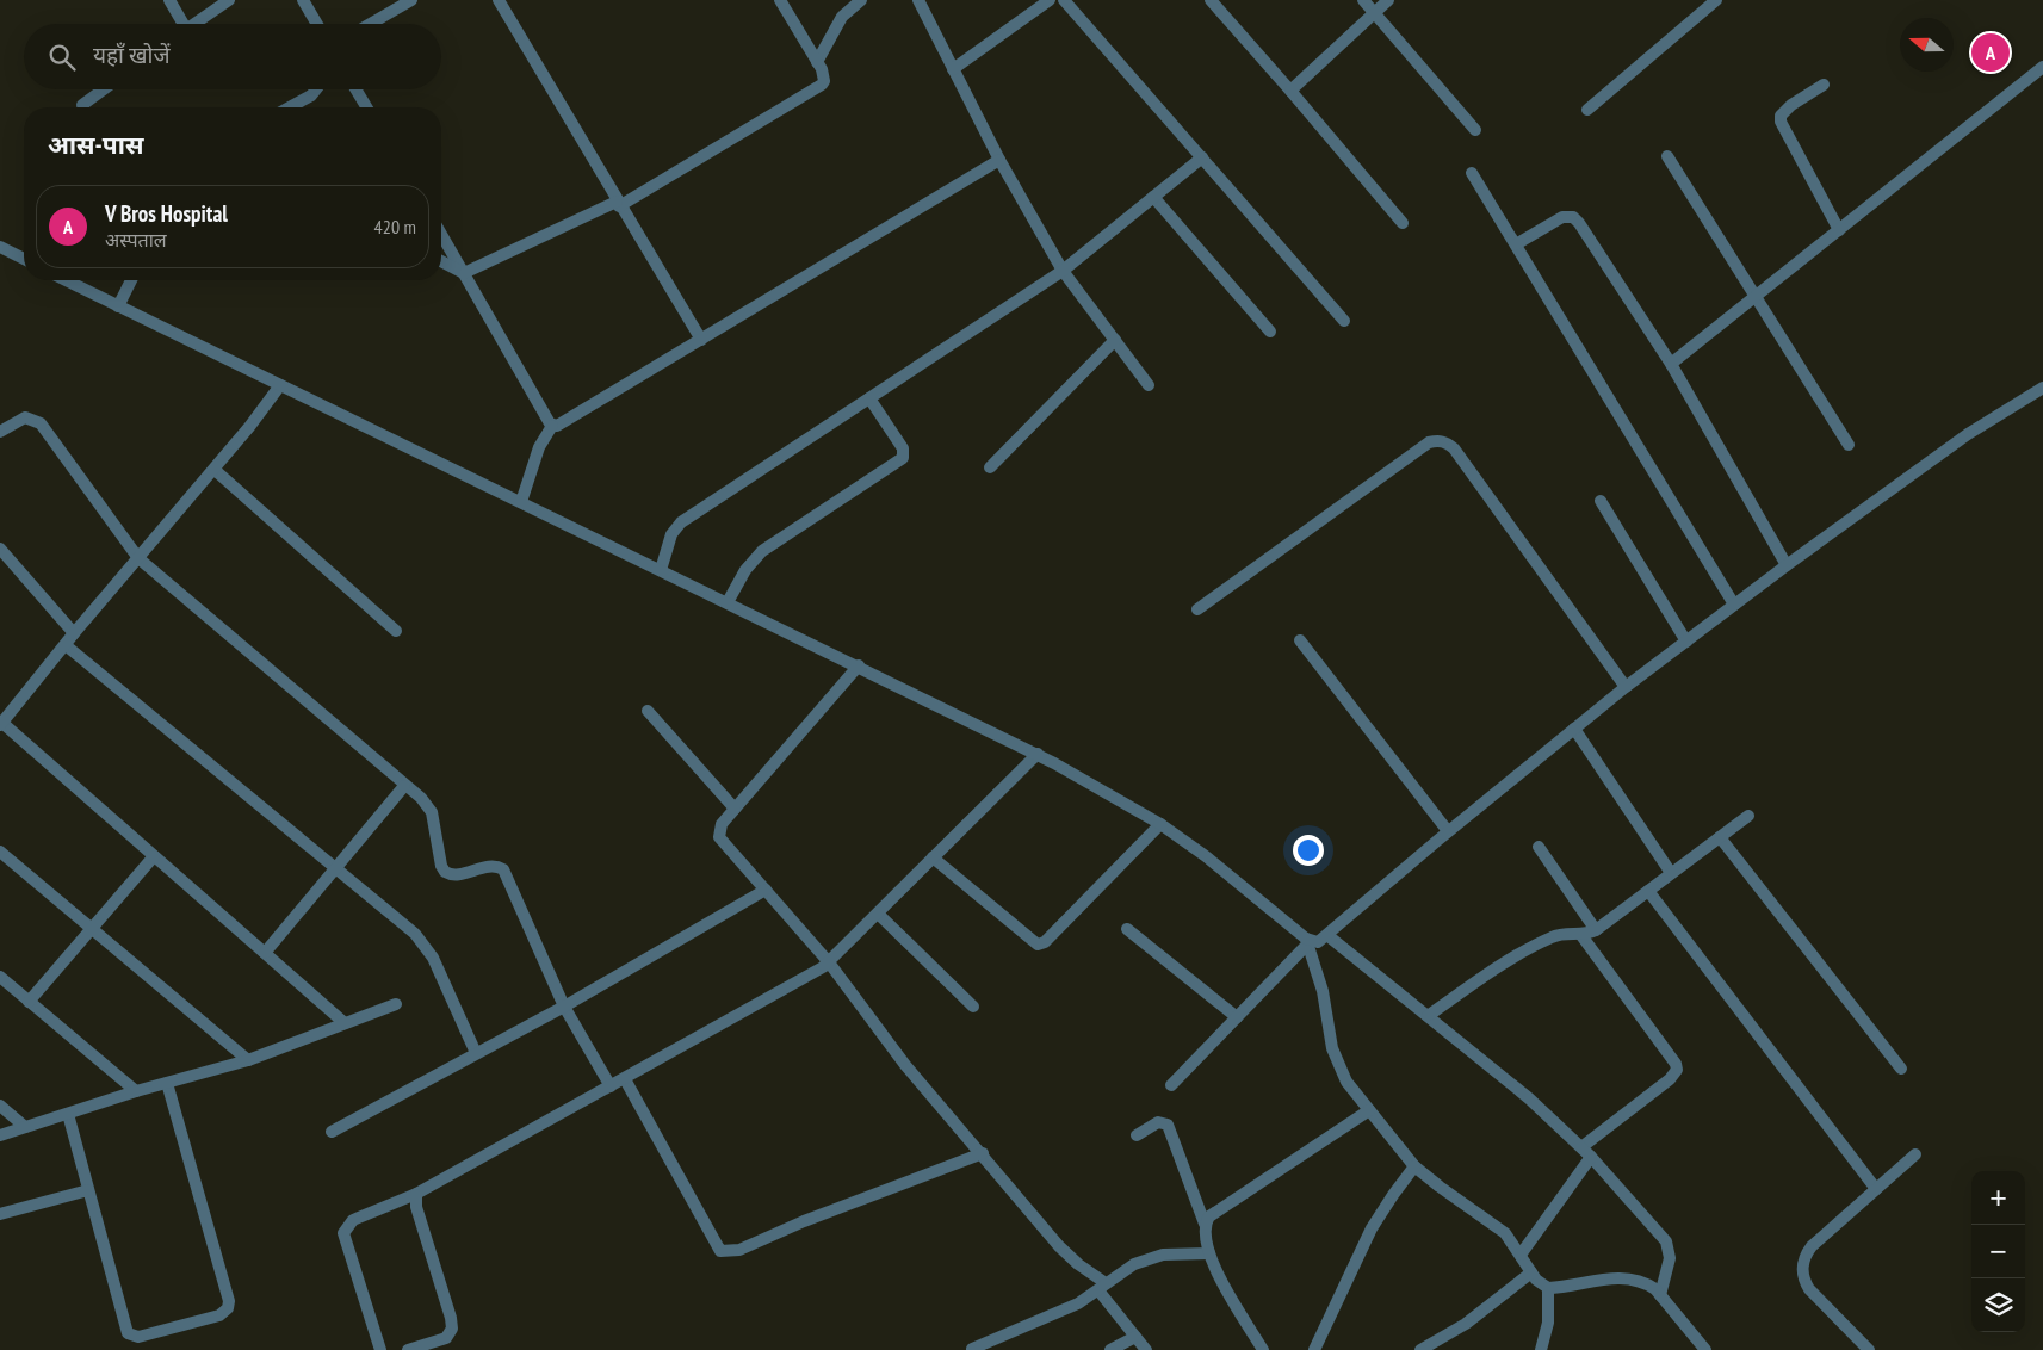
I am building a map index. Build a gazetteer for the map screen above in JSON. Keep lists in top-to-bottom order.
{
  "north": "left",
  "page": {
    "search": "यहाँ खोजें",
    "pins": "A",
    "heading": "आस-पास",
    "list": [
      {
        "mark": "A",
        "name": "V Bros Hospital",
        "note": "अस्पताल",
        "value": "420 m"
      }
    ],
    "map_buttons": ["+", "−"]
  }
}
